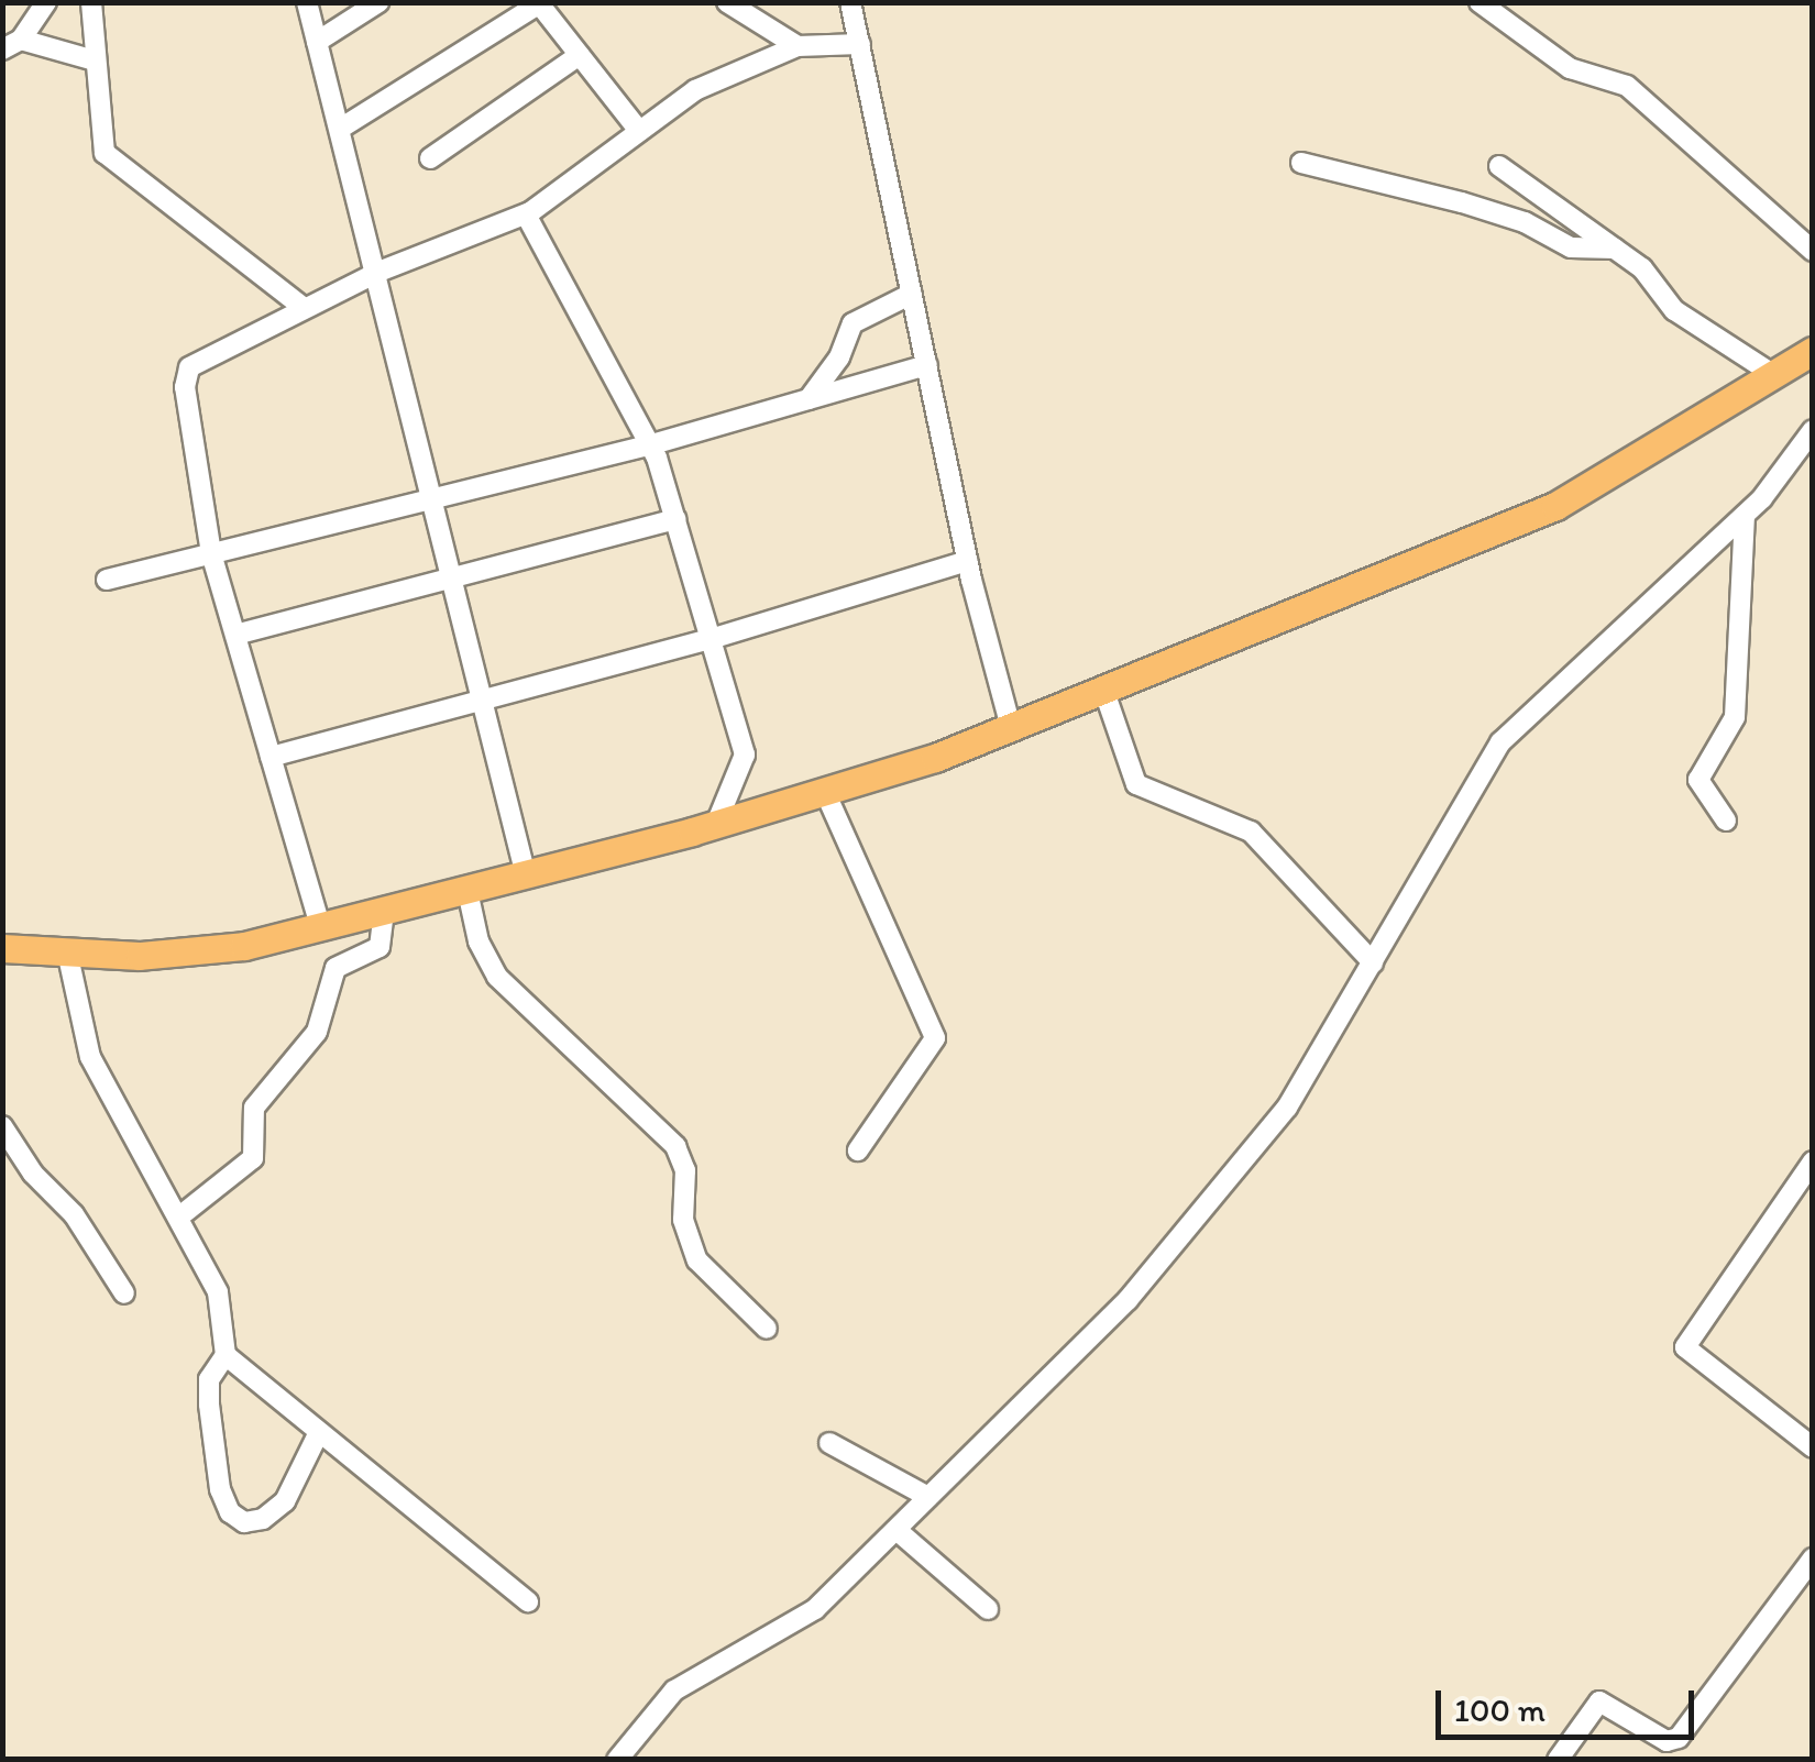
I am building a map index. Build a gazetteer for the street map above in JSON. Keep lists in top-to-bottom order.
{
  "scale_bar": "100 m"
}
